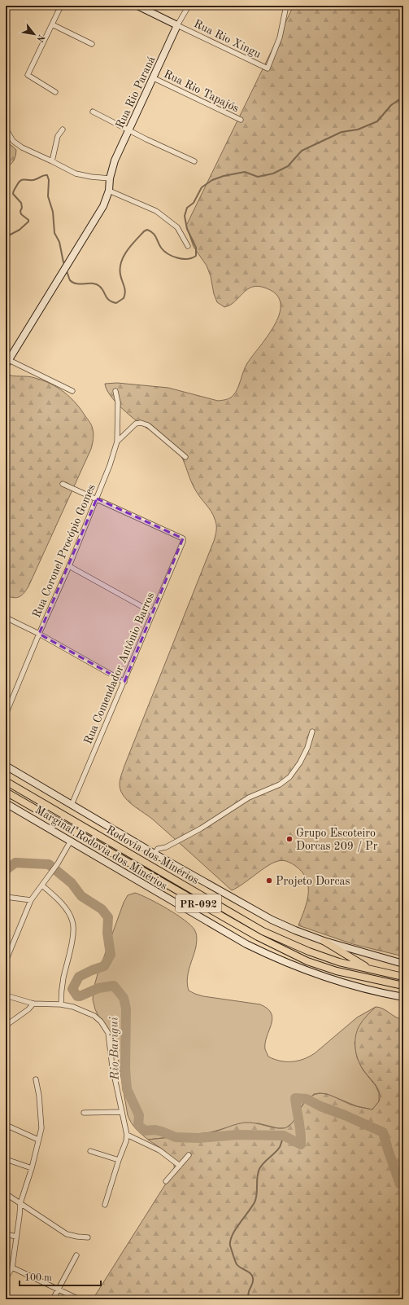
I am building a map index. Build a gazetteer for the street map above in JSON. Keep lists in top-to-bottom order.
{
  "streets": {
    "main road": [
      "Rua Rio Xingu",
      "Rua Rio Paraná",
      "Marginal Rodovia dos Minérios",
      "Rodovia dos Minérios",
      "PR-092"
    ],
    "street": ["Rua Rio Tapajós", "Rua Coronel Procópio Gomes", "Rua Comendador Antônio Barros"]
  },
  "crossings": [
    ["Rua Rio Xingu", "Rua Rio Paraná"],
    ["Rua Rio Tapajós", "Rua Rio Paraná"],
    ["Rua Coronel Procópio Gomes", "Rua Comendador Antônio Barros"],
    ["Rua Comendador Antônio Barros", "Marginal Rodovia dos Minérios"]
  ],
  "water": ["Rio Barigui"],
  "places": ["Grupo Escoteiro Dorcas 209 / Pr", "Projeto Dorcas"],
  "scale_bar": "100 m",
  "north": "bottom right"
}
